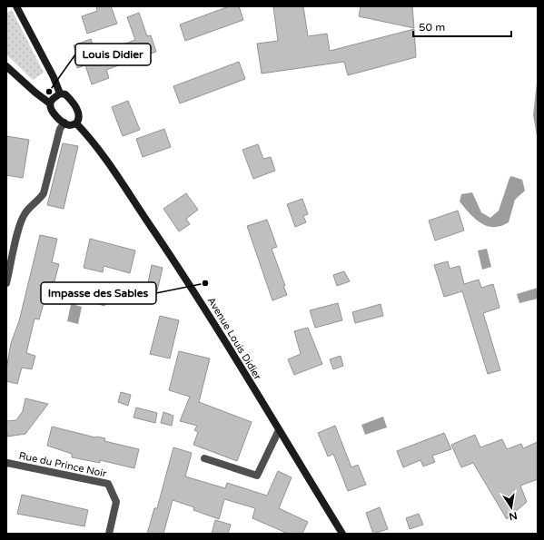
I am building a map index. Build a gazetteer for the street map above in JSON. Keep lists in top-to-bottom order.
{
  "streets": {
    "main road": ["Avenue Louis Didier"],
    "street": ["Rue du Prince Noir"]
  },
  "places": ["Louis Didier", "Impasse des Sables"],
  "scale_bar": "50 m",
  "north": "bottom"
}
